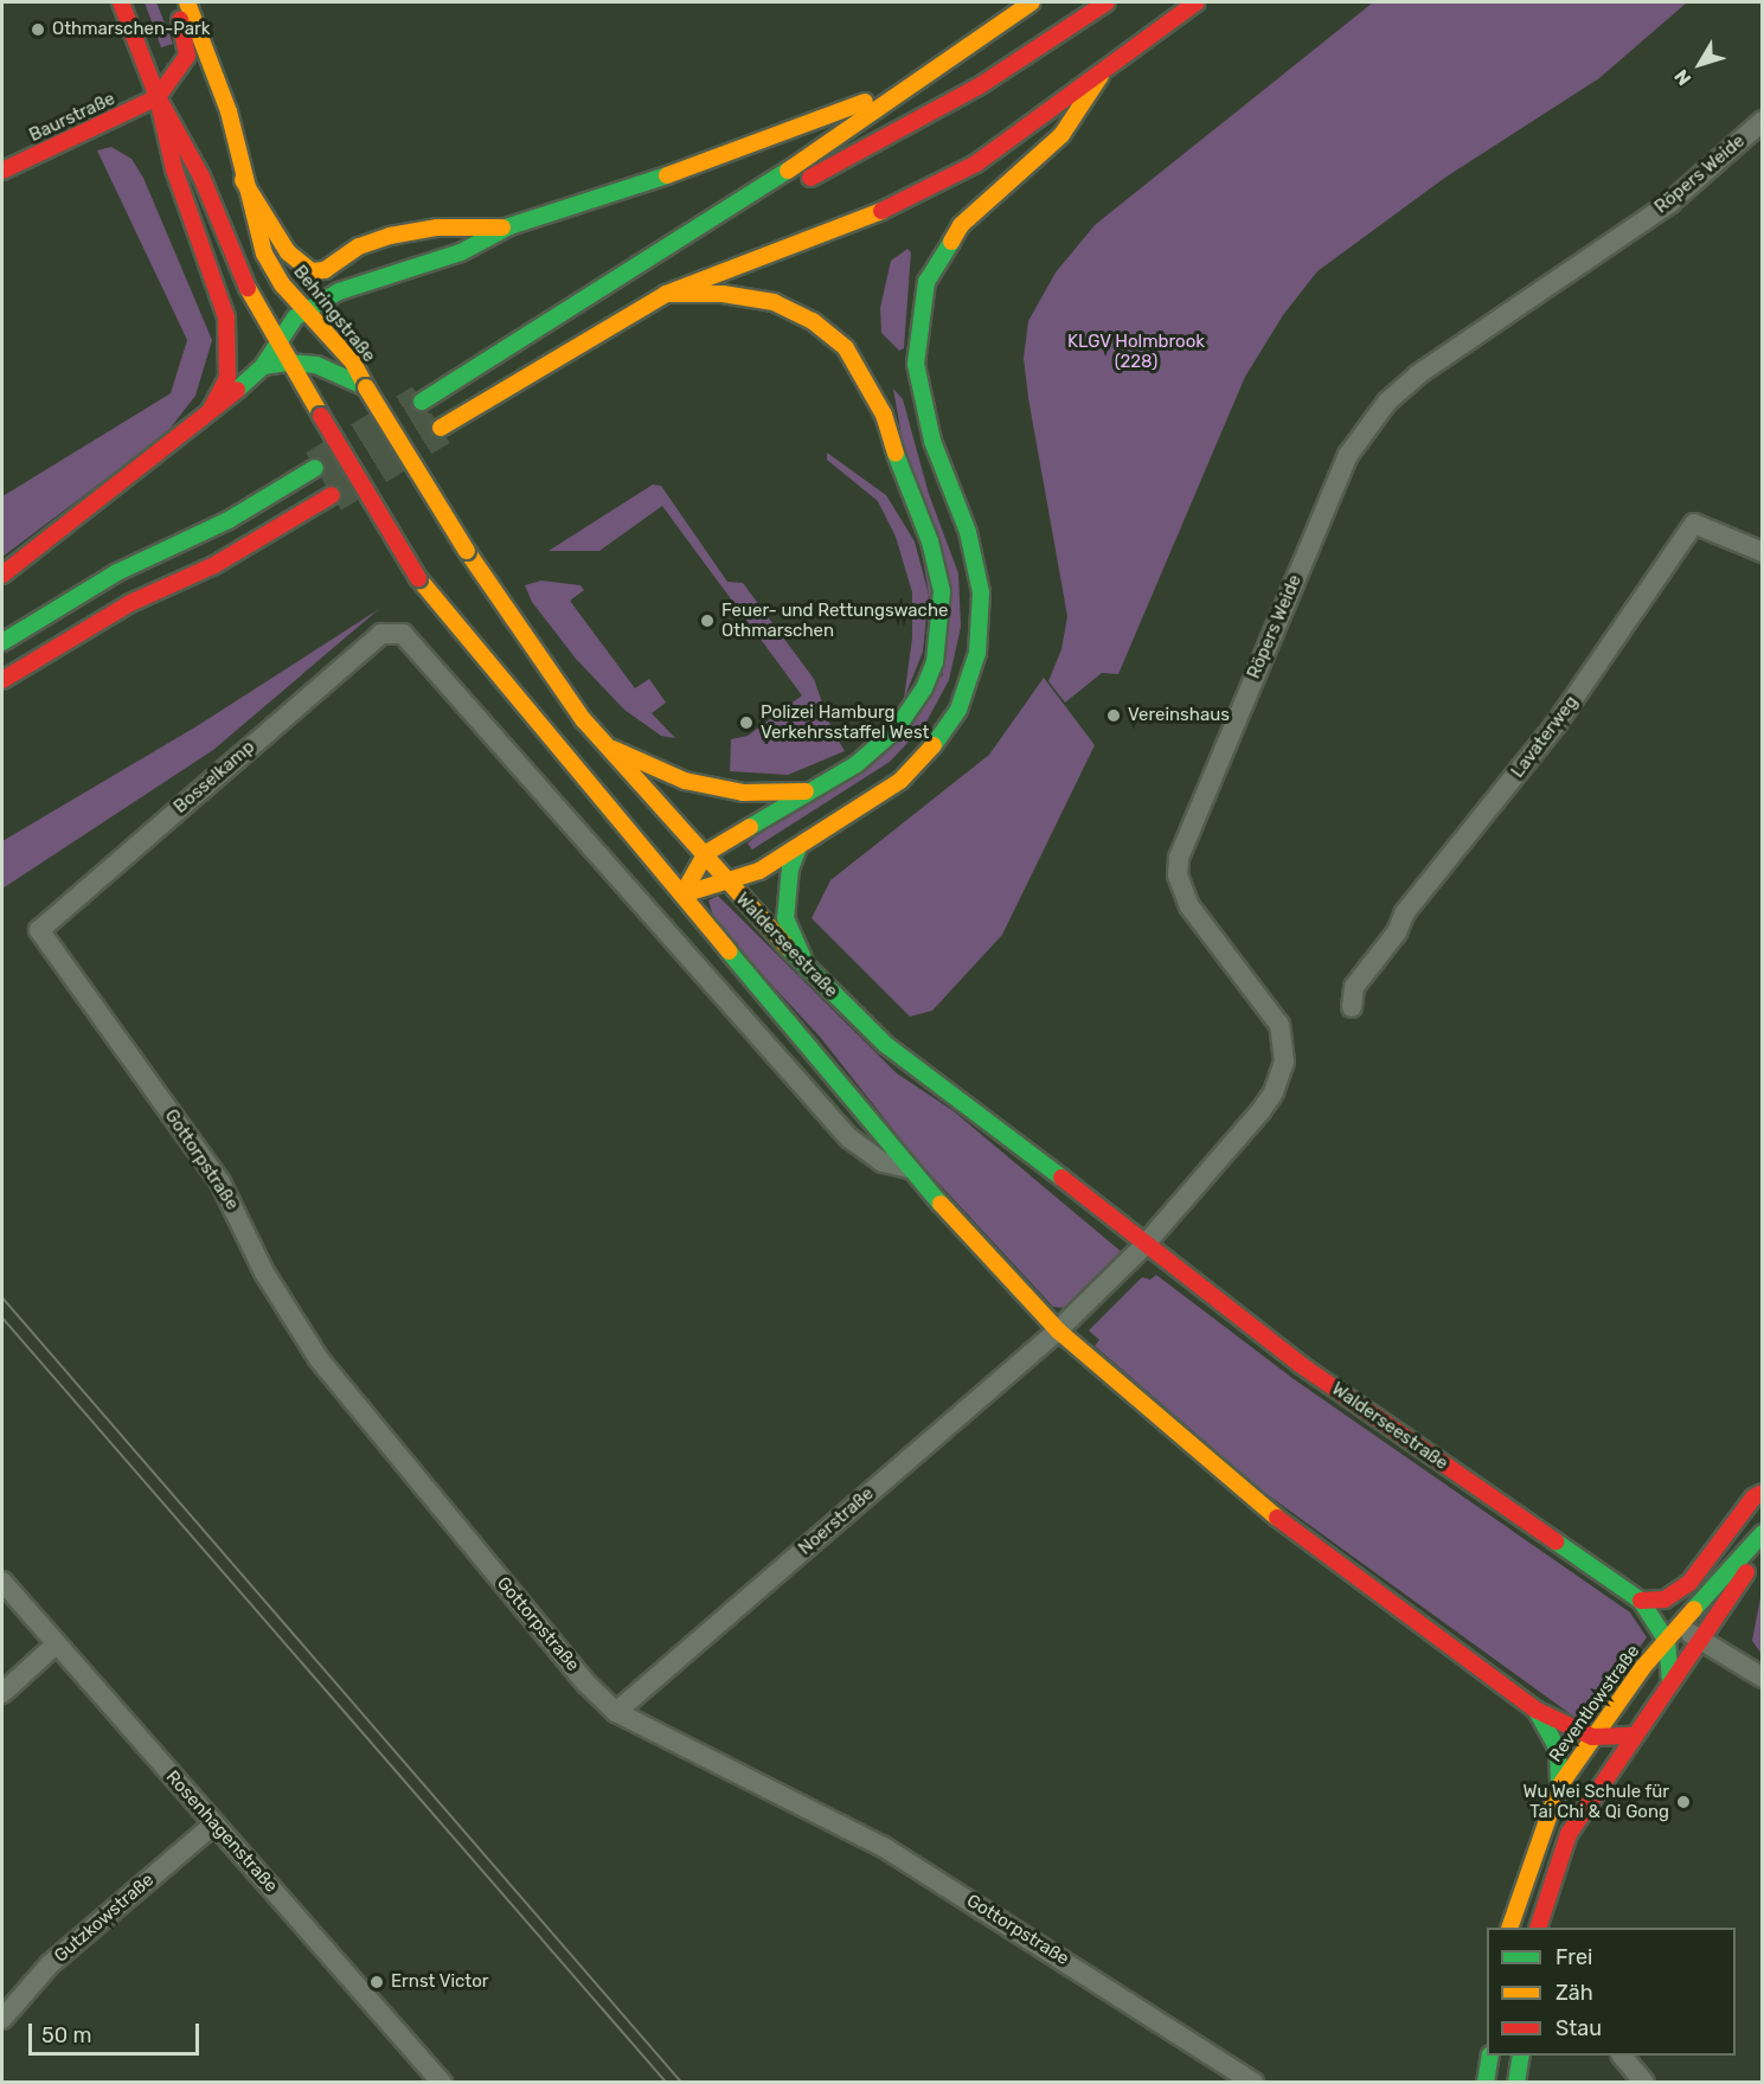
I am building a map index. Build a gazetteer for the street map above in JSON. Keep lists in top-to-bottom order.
{
  "streets": {
    "main road": [
      "Baurstraße",
      "Behringstraße",
      "Walderseestraße",
      "Reventlowstraße"
    ],
    "street": [
      "Röpers Weide",
      "Lavaterweg",
      "Bosselkamp",
      "Gottorpstraße",
      "Noerstraße",
      "Rosenhagenstraße",
      "Gutzkowstraße"
    ]
  },
  "crossings": [
    ["Röpers Weide", "Walderseestraße"],
    ["Behringstraße", "Walderseestraße"],
    ["Bosselkamp", "Gottorpstraße"],
    ["Walderseestraße", "Reventlowstraße"],
    ["Gottorpstraße", "Noerstraße"],
    ["Rosenhagenstraße", "Gutzkowstraße"]
  ],
  "parks": ["KLGV Holmbrook (228)"],
  "places": [
    "Othmarschen-Park",
    "Feuer- und Rettungswache Othmarschen",
    "Vereinshaus",
    "Polizei Hamburg Verkehrsstaffel West",
    "Wu Wei Schule für Tai Chi & Qi Gong",
    "Ernst Victor"
  ],
  "legend": ["Frei", "Zäh", "Stau"],
  "scale_bar": "50 m",
  "north": "bottom left"
}
